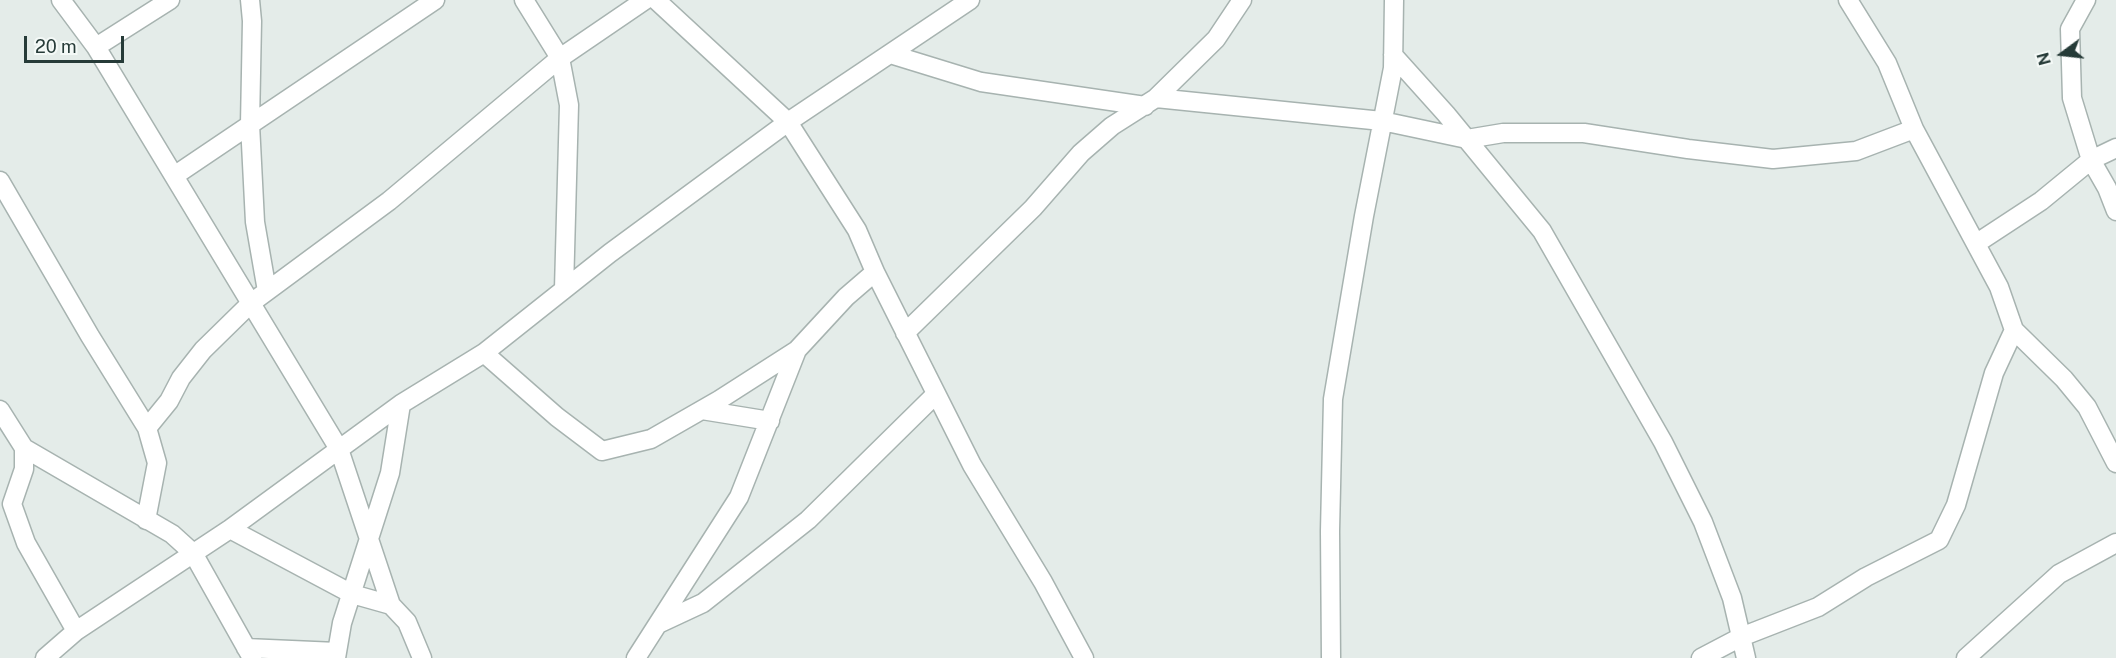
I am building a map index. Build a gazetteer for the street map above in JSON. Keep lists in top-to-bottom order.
{
  "scale_bar": "20 m",
  "north": "left"
}
